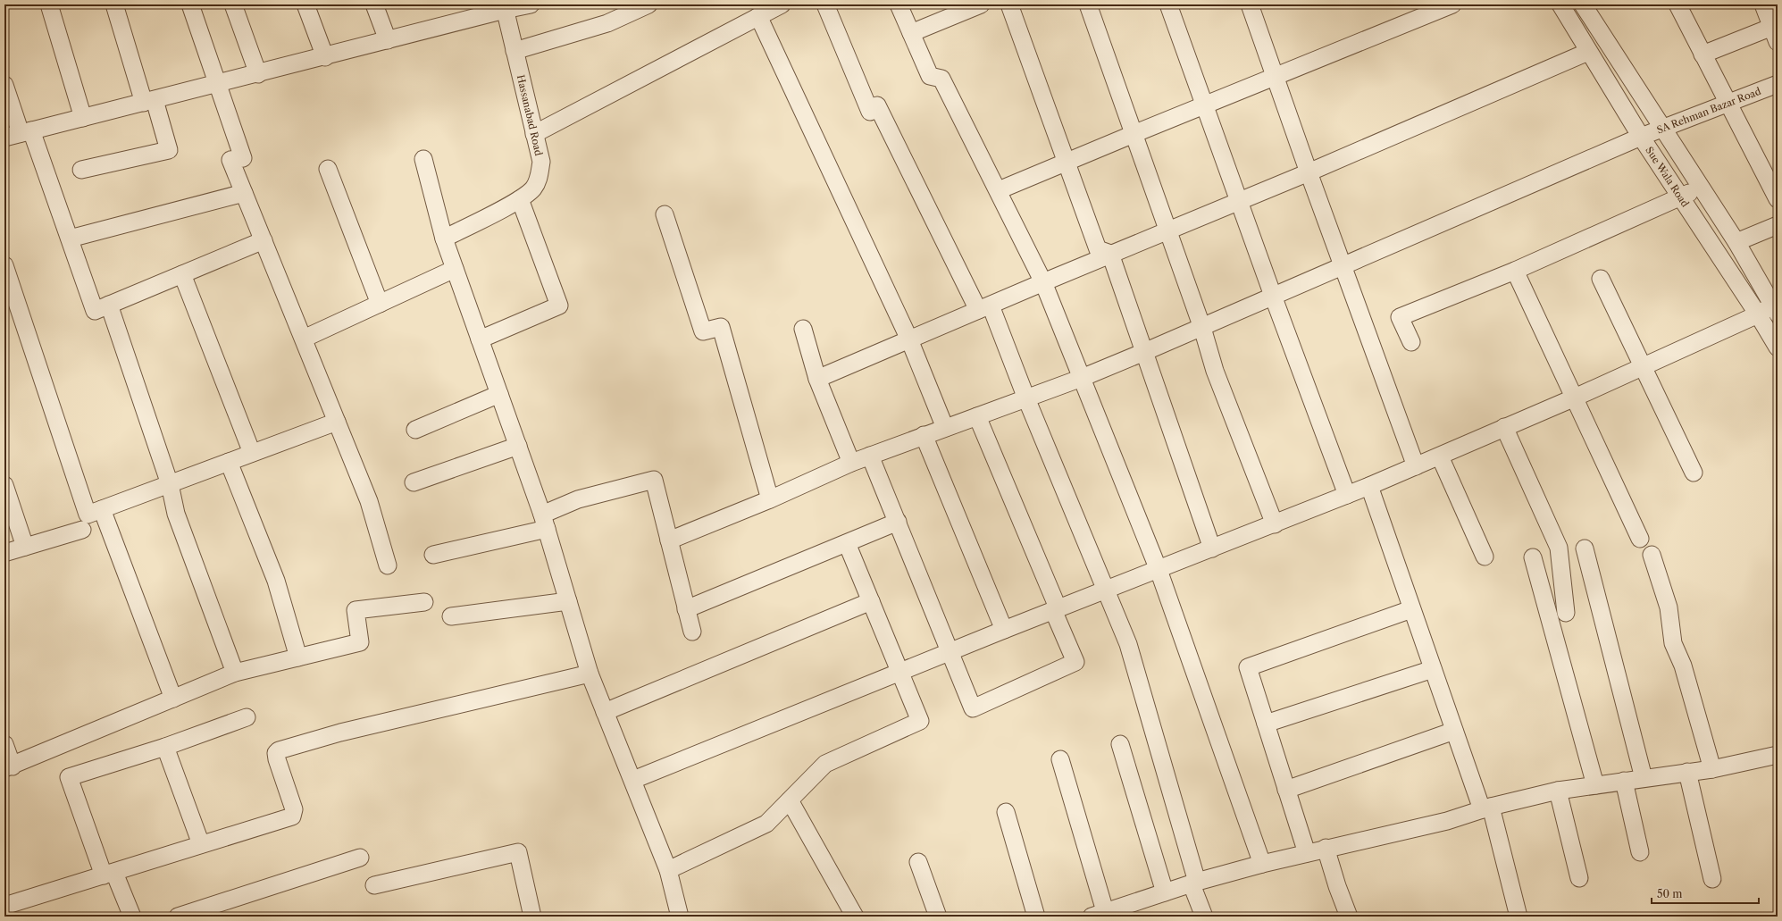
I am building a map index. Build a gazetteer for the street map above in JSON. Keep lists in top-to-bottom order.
{
  "streets": {
    "street": ["SA Rehman Bazar Road", "Hassanabad Road", "Sue Wala Road"]
  },
  "crossings": [
    ["SA Rehman Bazar Road", "Sue Wala Road"]
  ],
  "scale_bar": "50 m"
}
